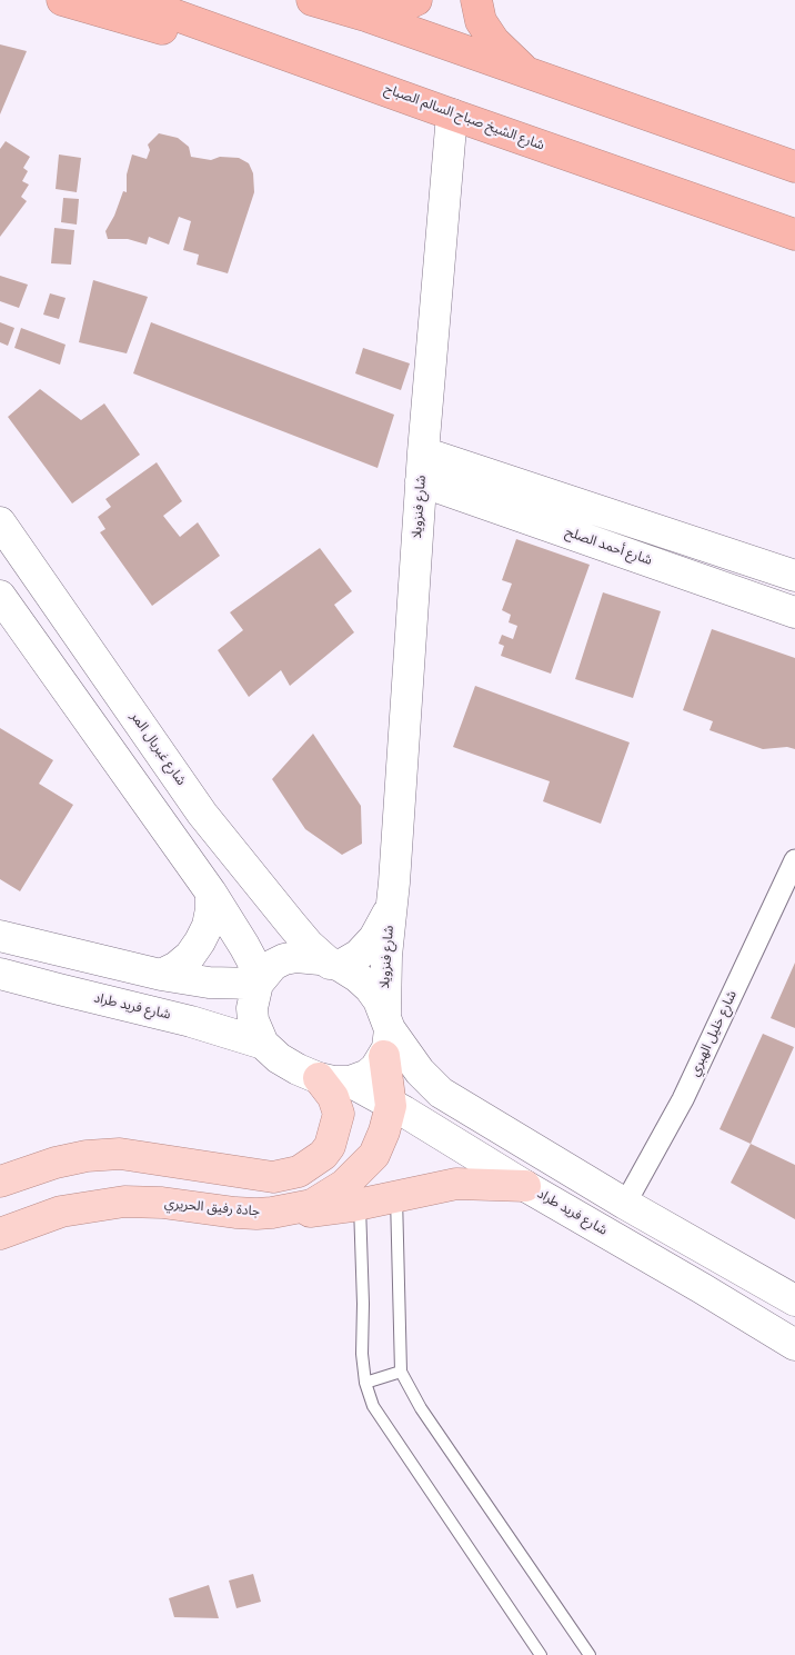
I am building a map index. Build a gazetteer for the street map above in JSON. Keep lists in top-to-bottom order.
{
  "streets": {
    "highway": ["شارع الشيخ صباح السالم الصباح"],
    "main road": [
      "شارع فنزويلا",
      "شارع أحمد الصلح",
      "شارع غبريال المر",
      "شارع فريد طراد",
      "جادة رفيق الحريري"
    ],
    "street": ["شارع خليل الهبري"]
  },
  "crossings": [
    ["شارع الشيخ صباح السالم الصباح", "شارع فنزويلا"],
    ["شارع فنزويلا", "شارع أحمد الصلح"],
    ["شارع فنزويلا", "شارع غبريال المر"],
    ["شارع فنزويلا", "شارع فريد طراد"],
    ["شارع فنزويلا", "جادة رفيق الحريري"],
    ["شارع غبريال المر", "شارع فريد طراد"],
    ["شارع غبريال المر", "جادة رفيق الحريري"],
    ["شارع فريد طراد", "جادة رفيق الحريري"]
  ]
}
